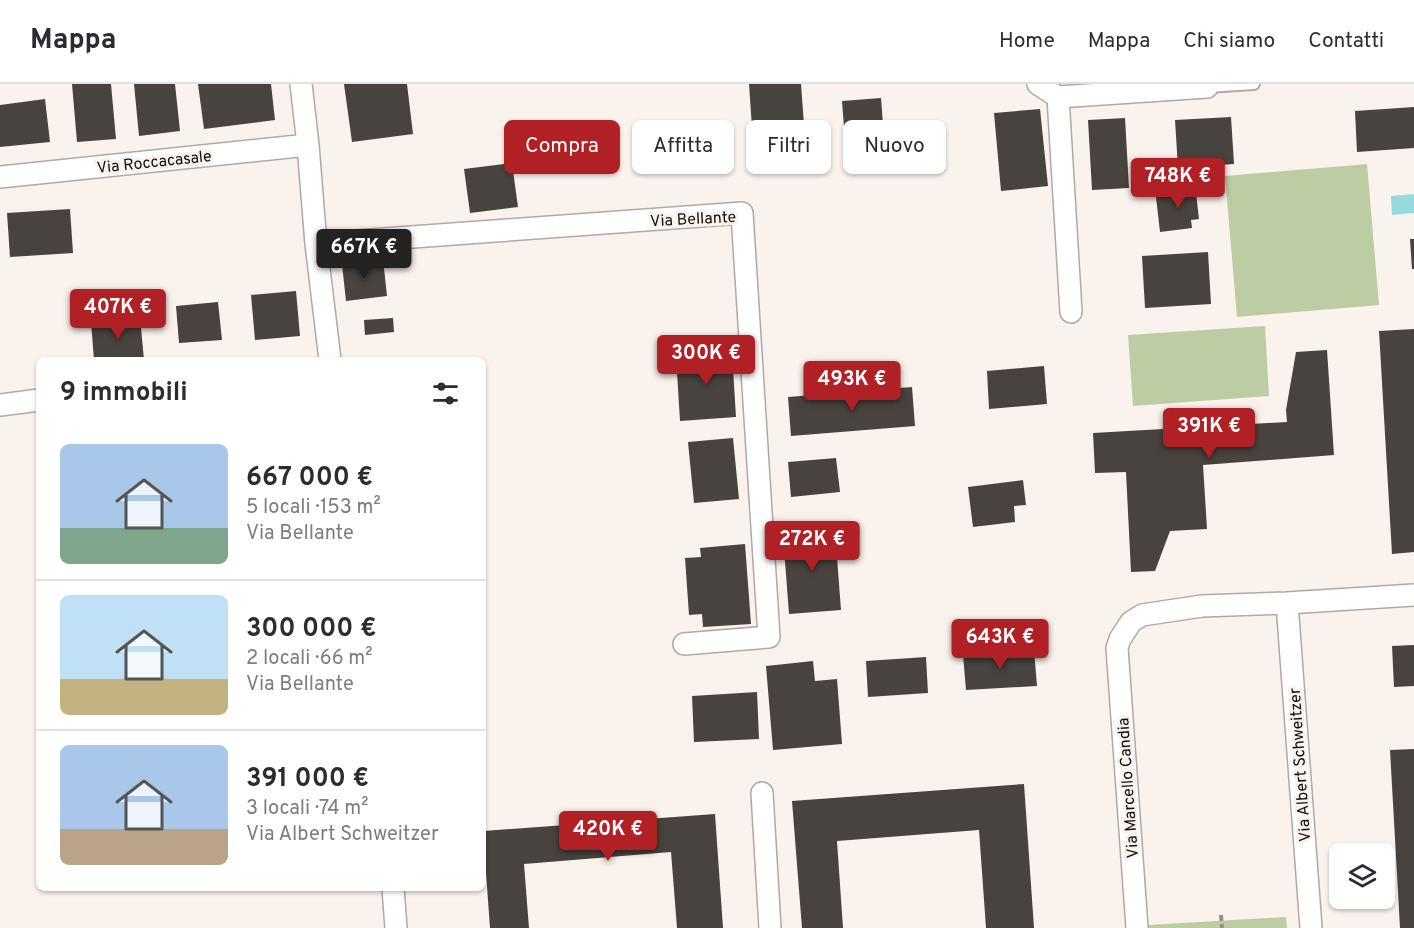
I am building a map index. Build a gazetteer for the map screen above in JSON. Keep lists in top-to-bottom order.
{
  "streets": {
    "street": [
      "Via Roccacasale",
      "Via Bellante",
      "Via Albert Schweitzer",
      "Via Marcello Candia"
    ]
  },
  "crossings": [
    ["Via Albert Schweitzer", "Via Marcello Candia"]
  ],
  "page": {
    "header": "Mappa",
    "nav": [
      "Home",
      "Mappa",
      "Chi siamo",
      "Contatti"
    ],
    "chip": [
      "Compra",
      "Affitta",
      "Filtri",
      "Nuovo"
    ],
    "price": [
      "748K €",
      "667K €",
      "407K €",
      "300K €",
      "493K €",
      "391K €",
      "272K €",
      "643K €",
      "420K €"
    ],
    "heading": "9 immobili",
    "list": [
      {
        "name": "667 000 €",
        "note": "5 locali · 153 m² · Via Bellante"
      },
      {
        "name": "300 000 €",
        "note": "2 locali · 66 m² · Via Bellante"
      },
      {
        "name": "391 000 €",
        "note": "3 locali · 74 m² · Via Albert Schweitzer"
      }
    ]
  }
}
